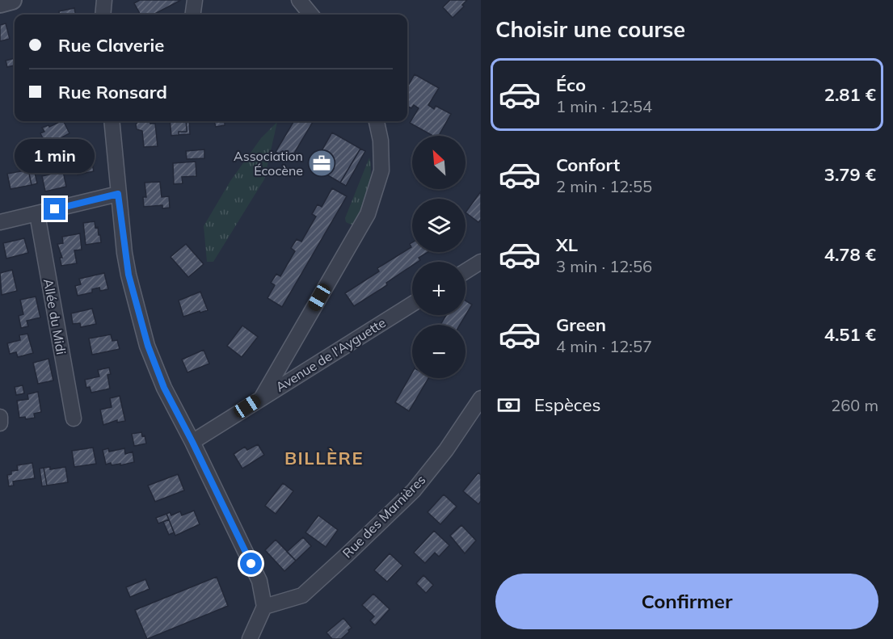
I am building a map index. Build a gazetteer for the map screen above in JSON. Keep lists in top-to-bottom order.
{
  "streets": {
    "street": ["Allée du Midi", "Avenue de l'Ayguette", "Rue des Marnières"]
  },
  "districts": ["BILLÈRE"],
  "places": {
    "office": ["Association Écocène"]
  },
  "north": "top left",
  "page": {
    "heading": "Choisir une course",
    "banner": ["Rue Claverie", "Rue Ronsard"],
    "list": [
      {
        "name": "Éco",
        "note": "1 min · 12:54",
        "value": "2.81 €"
      },
      {
        "name": "Confort",
        "note": "2 min · 12:55",
        "value": "3.79 €"
      },
      {
        "name": "XL",
        "note": "3 min · 12:56",
        "value": "4.78 €"
      },
      {
        "name": "Green",
        "note": "4 min · 12:57",
        "value": "4.51 €"
      }
    ],
    "map_buttons": ["+", "−"],
    "bubble": "1 min",
    "pay": ["Espèces", "260 m"],
    "buttons": "Confirmer"
  }
}
